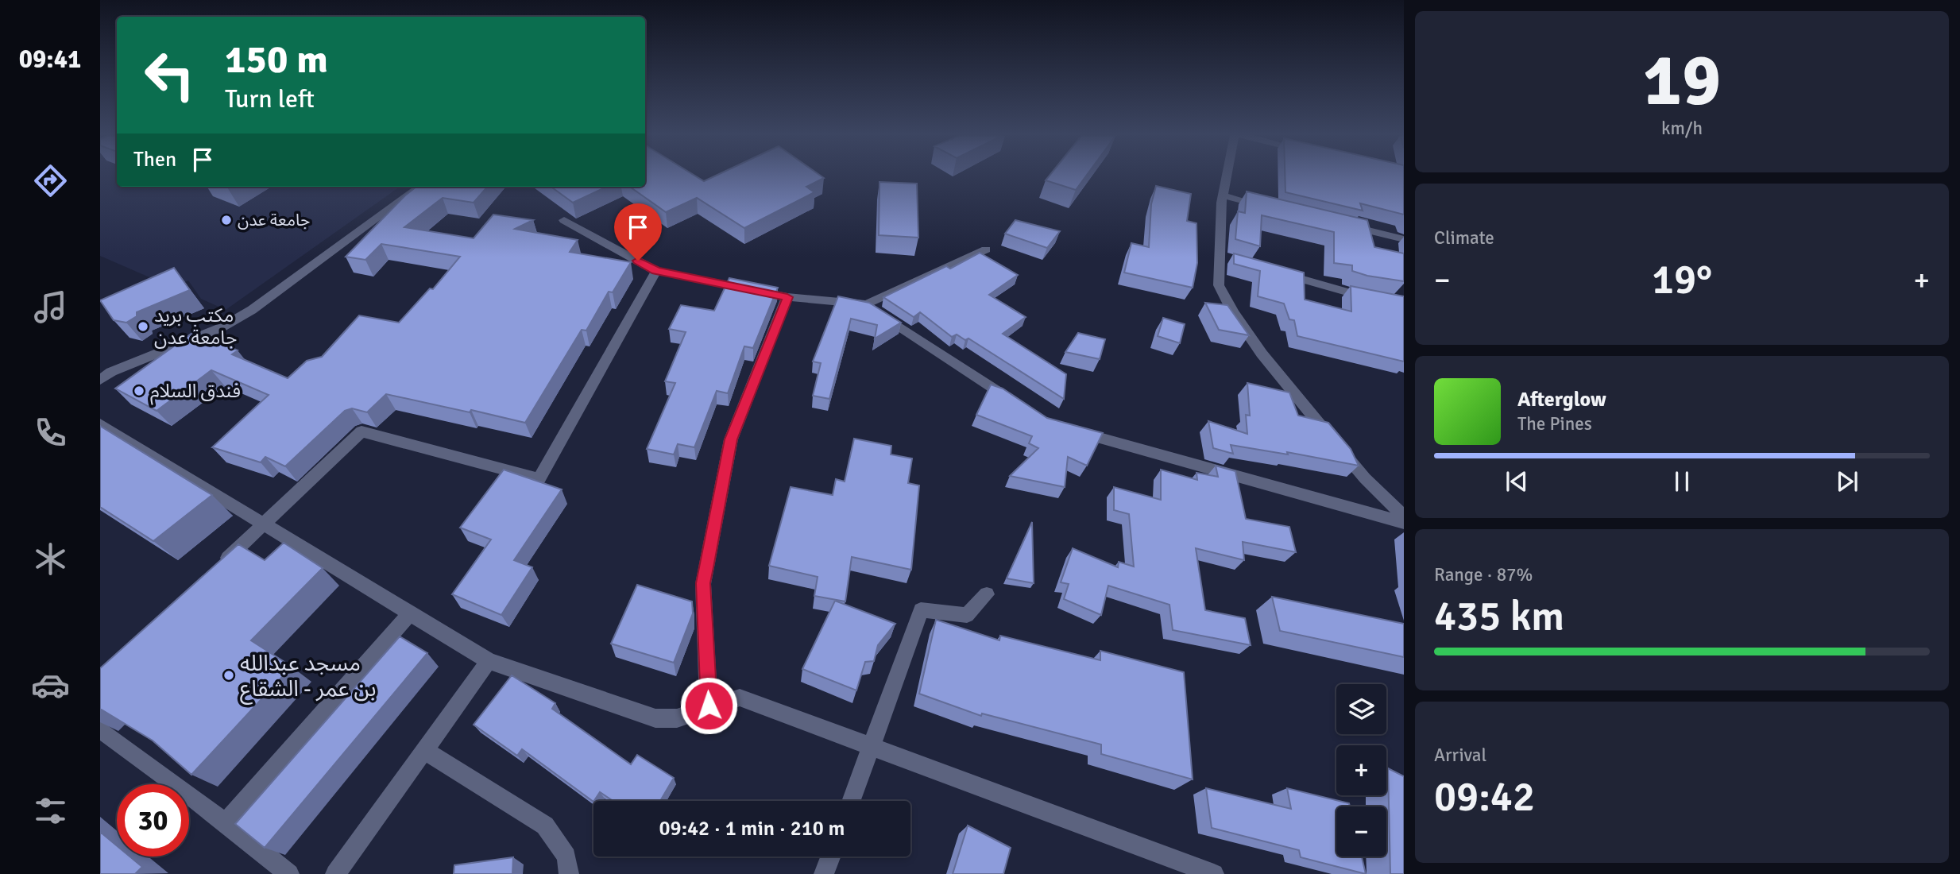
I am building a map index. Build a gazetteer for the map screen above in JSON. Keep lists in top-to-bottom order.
{
  "places": [
    "جامعة عدن",
    "مكتب بريد جامعة عدن",
    "فندق السلام",
    "مسجد عبدالله بن عمر - الشقاع"
  ],
  "page": {
    "tabs": "09:41",
    "tile": [
      ["19", "km/h"],
      "Climate",
      ["Range · 87%", "435 km"],
      ["Arrival", "09:42"]
    ],
    "turn": ["150 m", "Turn left"],
    "then": "Then",
    "heat": ["−", "19°", "+"],
    "song": ["Afterglow", "The Pines"],
    "map_buttons": ["+", "−"],
    "limit": "30",
    "trip": "09:42 · 1 min · 210 m"
  }
}
